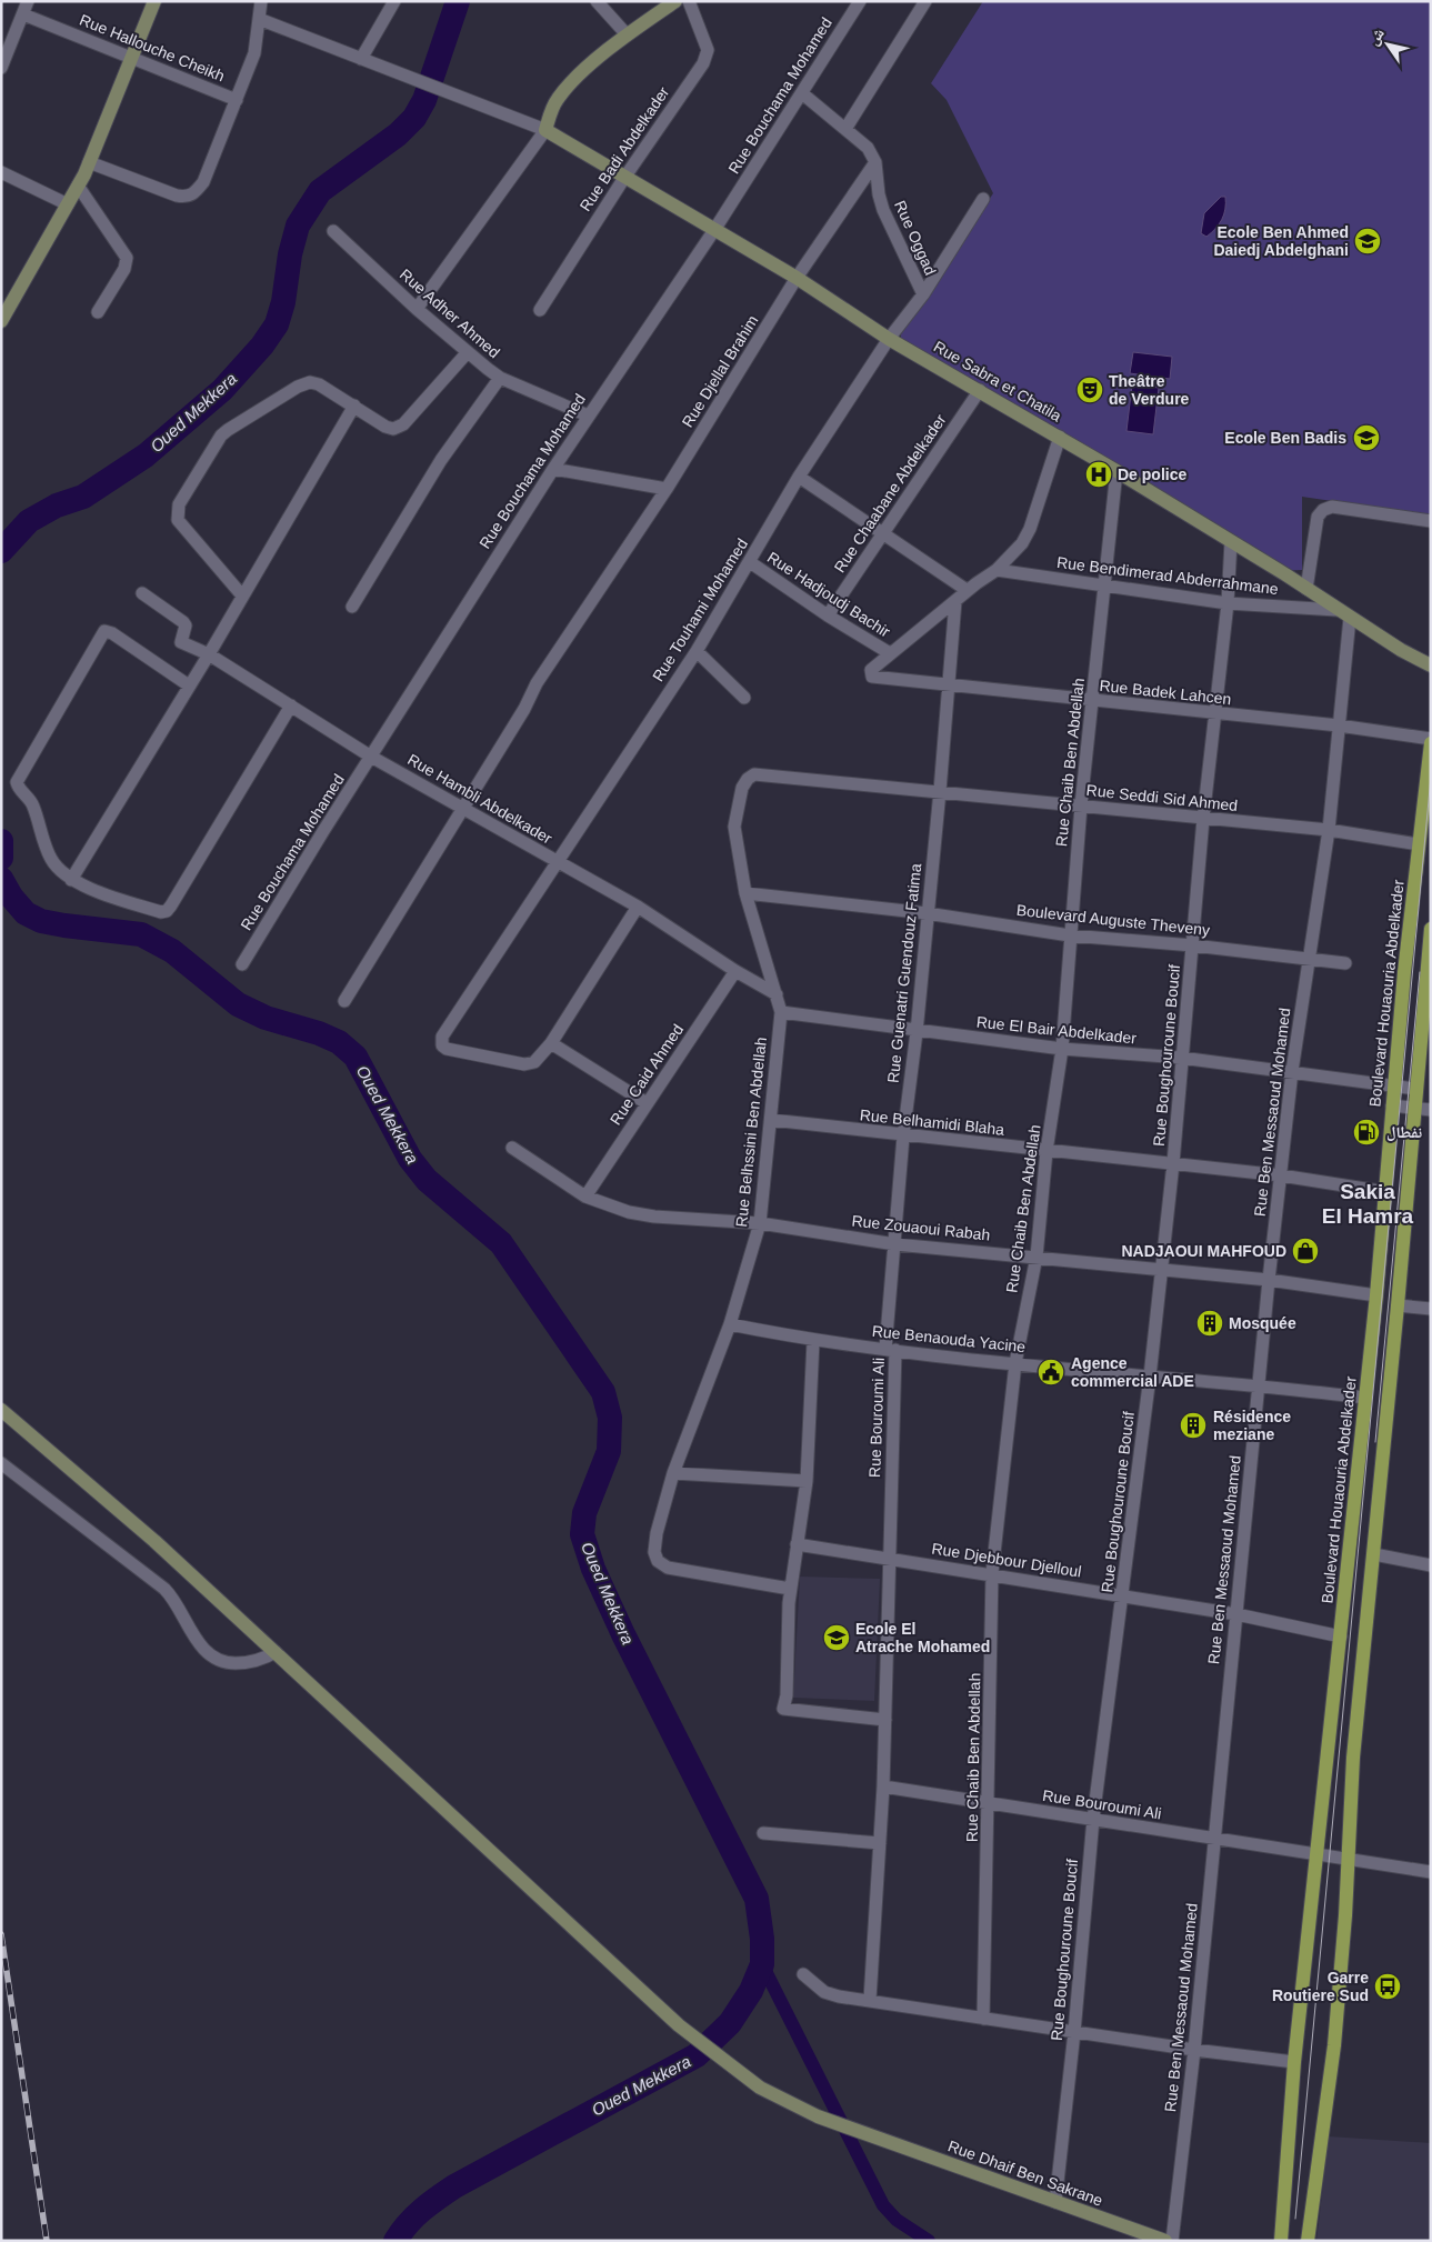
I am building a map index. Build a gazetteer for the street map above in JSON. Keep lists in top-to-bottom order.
{
  "streets": {
    "main road": ["Rue Sabra et Chatila", "Boulevard Houaouria Abdelkader", "Rue Dhaif Ben Sakrane"],
    "street": [
      "Rue Hallouche Cheikh",
      "Rue Bouchama Mohamed",
      "Rue Badi Abdelkader",
      "Rue Oggad",
      "Rue Adher Ahmed",
      "Rue Djellal Brahim",
      "Rue Chaabane Abdelkader",
      "Rue Bendimerad Abderrahmane",
      "Rue Hadjoudj Bachir",
      "Rue Touhami Mohamed",
      "Rue Badek Lahcen",
      "Rue Chaib Ben Abdellah",
      "Rue Seddi Sid Ahmed",
      "Rue Hambli Abdelkader",
      "Boulevard Auguste Theveny",
      "Rue Guenatri Guendouz Fatima",
      "Rue El Bair Abdelkader",
      "Rue Boughouroune Boucif",
      "Rue Caid Ahmed",
      "Rue Ben Messaoud Mohamed",
      "Rue Belhamidi Blaha",
      "Rue Belhssini Ben Abdellah",
      "Rue Zouaoui Rabah",
      "Rue Benaouda Yacine",
      "Rue Bouroumi Ali",
      "Rue Djebbour Djelloul"
    ]
  },
  "crossings": [
    ["Rue Bouchama Mohamed", "Rue Adher Ahmed"],
    ["Rue Bouchama Mohamed", "Rue Sabra et Chatila"],
    ["Rue Bouchama Mohamed", "Rue Hambli Abdelkader"],
    ["Rue Badi Abdelkader", "Rue Sabra et Chatila"],
    ["Rue Oggad", "Rue Djellal Brahim"],
    ["Rue Oggad", "Rue Touhami Mohamed"],
    ["Rue Djellal Brahim", "Rue Sabra et Chatila"],
    ["Rue Djellal Brahim", "Rue Hambli Abdelkader"],
    ["Rue Sabra et Chatila", "Rue Chaabane Abdelkader"],
    ["Rue Sabra et Chatila", "Rue Bendimerad Abderrahmane"],
    ["Rue Sabra et Chatila", "Rue Touhami Mohamed"],
    ["Rue Sabra et Chatila", "Rue Chaib Ben Abdellah"],
    ["Rue Sabra et Chatila", "Rue Boughouroune Boucif"],
    ["Rue Sabra et Chatila", "Rue Ben Messaoud Mohamed"],
    ["Rue Chaabane Abdelkader", "Rue Hadjoudj Bachir"],
    ["Rue Bendimerad Abderrahmane", "Rue Chaib Ben Abdellah"],
    ["Rue Bendimerad Abderrahmane", "Rue Boughouroune Boucif"],
    ["Rue Hadjoudj Bachir", "Rue Touhami Mohamed"],
    ["Rue Hadjoudj Bachir", "Rue Badek Lahcen"],
    ["Rue Touhami Mohamed", "Rue Hambli Abdelkader"],
    ["Rue Badek Lahcen", "Rue Chaib Ben Abdellah"],
    ["Rue Badek Lahcen", "Rue Guenatri Guendouz Fatima"],
    ["Rue Badek Lahcen", "Rue Boughouroune Boucif"],
    ["Rue Badek Lahcen", "Rue Ben Messaoud Mohamed"],
    ["Rue Chaib Ben Abdellah", "Rue Seddi Sid Ahmed"],
    ["Rue Chaib Ben Abdellah", "Boulevard Auguste Theveny"],
    ["Rue Chaib Ben Abdellah", "Rue El Bair Abdelkader"],
    ["Rue Chaib Ben Abdellah", "Rue Belhamidi Blaha"],
    ["Rue Chaib Ben Abdellah", "Rue Zouaoui Rabah"],
    ["Rue Chaib Ben Abdellah", "Rue Benaouda Yacine"],
    ["Rue Chaib Ben Abdellah", "Rue Bouroumi Ali"],
    ["Rue Chaib Ben Abdellah", "Rue Djebbour Djelloul"],
    ["Rue Seddi Sid Ahmed", "Rue Guenatri Guendouz Fatima"],
    ["Rue Seddi Sid Ahmed", "Boulevard Houaouria Abdelkader"],
    ["Rue Seddi Sid Ahmed", "Rue Boughouroune Boucif"],
    ["Rue Seddi Sid Ahmed", "Rue Ben Messaoud Mohamed"],
    ["Rue Seddi Sid Ahmed", "Rue Belhssini Ben Abdellah"],
    ["Rue Hambli Abdelkader", "Rue Caid Ahmed"],
    ["Rue Hambli Abdelkader", "Rue Belhssini Ben Abdellah"],
    ["Boulevard Auguste Theveny", "Rue Guenatri Guendouz Fatima"],
    ["Boulevard Auguste Theveny", "Rue Boughouroune Boucif"],
    ["Boulevard Auguste Theveny", "Rue Ben Messaoud Mohamed"],
    ["Boulevard Auguste Theveny", "Rue Belhssini Ben Abdellah"],
    ["Rue Guenatri Guendouz Fatima", "Rue El Bair Abdelkader"],
    ["Rue Guenatri Guendouz Fatima", "Rue Belhamidi Blaha"],
    ["Rue Guenatri Guendouz Fatima", "Rue Zouaoui Rabah"],
    ["Rue Guenatri Guendouz Fatima", "Rue Benaouda Yacine"],
    ["Rue Guenatri Guendouz Fatima", "Rue Bouroumi Ali"],
    ["Boulevard Houaouria Abdelkader", "Rue El Bair Abdelkader"],
    ["Boulevard Houaouria Abdelkader", "Rue Belhamidi Blaha"],
    ["Boulevard Houaouria Abdelkader", "Rue Zouaoui Rabah"],
    ["Boulevard Houaouria Abdelkader", "Rue Benaouda Yacine"],
    ["Boulevard Houaouria Abdelkader", "Rue Bouroumi Ali"],
    ["Boulevard Houaouria Abdelkader", "Rue Djebbour Djelloul"],
    ["Rue El Bair Abdelkader", "Rue Boughouroune Boucif"],
    ["Rue El Bair Abdelkader", "Rue Ben Messaoud Mohamed"],
    ["Rue El Bair Abdelkader", "Rue Belhssini Ben Abdellah"],
    ["Rue Boughouroune Boucif", "Rue Belhamidi Blaha"],
    ["Rue Boughouroune Boucif", "Rue Zouaoui Rabah"],
    ["Rue Boughouroune Boucif", "Rue Benaouda Yacine"],
    ["Rue Boughouroune Boucif", "Rue Bouroumi Ali"],
    ["Rue Boughouroune Boucif", "Rue Djebbour Djelloul"],
    ["Rue Boughouroune Boucif", "Rue Dhaif Ben Sakrane"],
    ["Rue Caid Ahmed", "Rue Zouaoui Rabah"],
    ["Rue Ben Messaoud Mohamed", "Rue Belhamidi Blaha"],
    ["Rue Ben Messaoud Mohamed", "Rue Zouaoui Rabah"],
    ["Rue Ben Messaoud Mohamed", "Rue Benaouda Yacine"],
    ["Rue Ben Messaoud Mohamed", "Rue Bouroumi Ali"],
    ["Rue Ben Messaoud Mohamed", "Rue Djebbour Djelloul"],
    ["Rue Belhamidi Blaha", "Rue Belhssini Ben Abdellah"],
    ["Rue Belhssini Ben Abdellah", "Rue Zouaoui Rabah"],
    ["Rue Belhssini Ben Abdellah", "Rue Benaouda Yacine"],
    ["Rue Benaouda Yacine", "Rue Bouroumi Ali"],
    ["Rue Bouroumi Ali", "Rue Djebbour Djelloul"]
  ],
  "districts": ["Sakia El Hamra"],
  "water": ["Oued Mekkera"],
  "places": {
    "school or university": ["Ecole Ben Ahmed Daiedj Abdelghani", "Ecole Ben Badis", "Ecole El Atrache Mohamed"],
    "theatre": ["Theâtre de Verdure"],
    "hospital": ["De police"],
    "fuel station": ["نفطال"],
    "shop": ["NADJAOUI MAHFOUD"],
    "building": ["Mosquée", "Résidence meziane"],
    "public building": ["Agence commercial ADE"],
    "bus stop": ["Garre Routiere Sud"]
  },
  "north": "top left"
}
